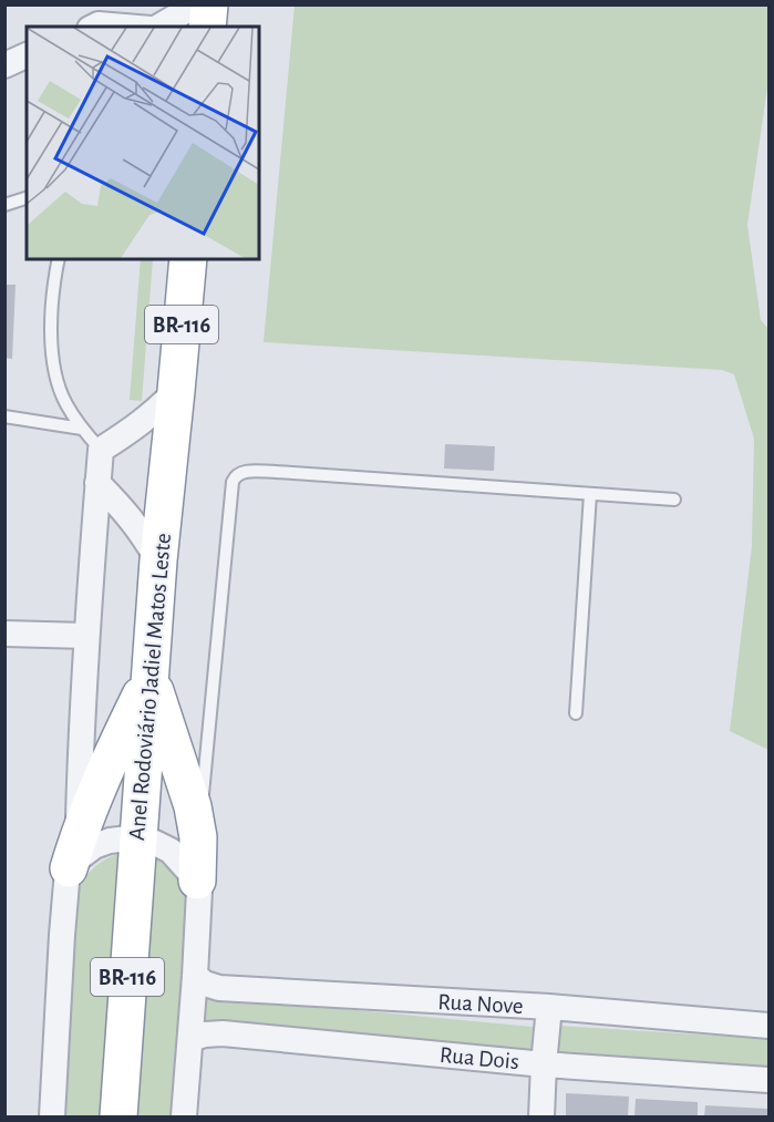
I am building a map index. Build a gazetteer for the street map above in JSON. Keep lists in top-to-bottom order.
{
  "streets": {
    "highway": ["BR-116", "Anel Rodoviário Jadiel Matos Leste"],
    "street": ["Rua Nove", "Rua Dois"]
  }
}
